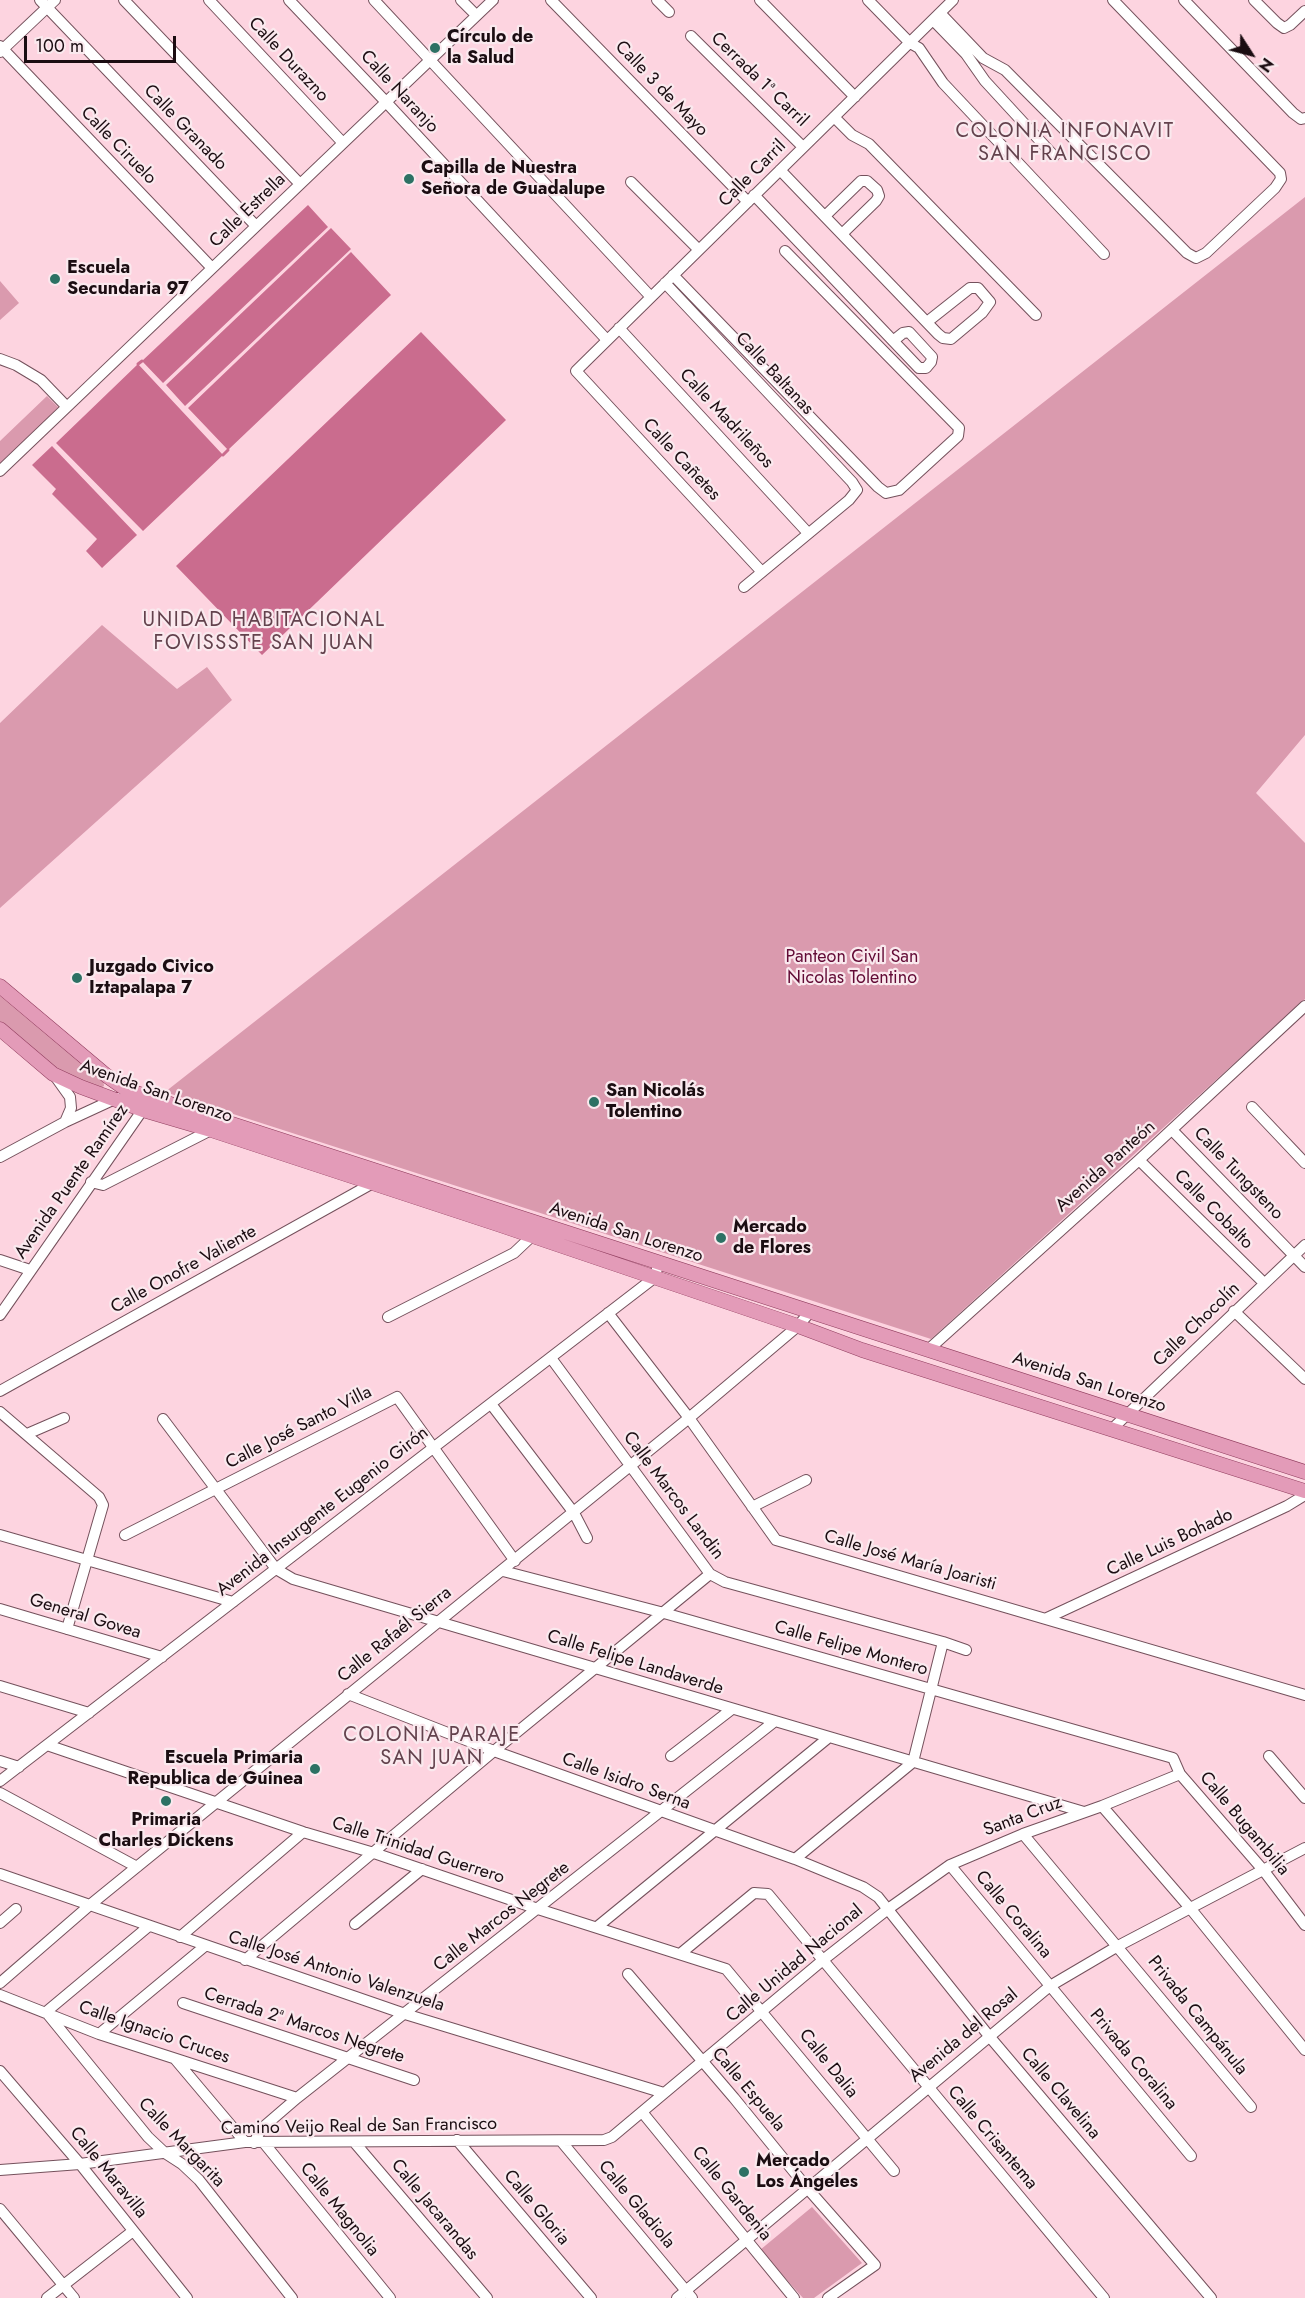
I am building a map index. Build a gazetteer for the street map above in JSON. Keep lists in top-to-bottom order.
{
  "streets": {
    "main road": ["Avenida San Lorenzo"],
    "street": [
      "Calle Durazno",
      "Cerrada 1ª Carril",
      "Calle 3 de Mayo",
      "Calle Naranjo",
      "Calle Granado",
      "Calle Ciruelo",
      "Calle Carril",
      "Calle Estrella",
      "Calle Baltanas",
      "Calle Madrileños",
      "Calle Cañetes",
      "Avenida Panteón",
      "Calle Tungsteno",
      "Avenida Puente Ramírez",
      "Calle Cobalto",
      "Calle Onofre Valiente",
      "Calle Chocolín",
      "Calle José Santo Villa",
      "Calle Marcos Landin",
      "Avenida Insurgente Eugenio Girón",
      "Calle Luis Bohado",
      "Calle José María Joaristi",
      "General Govea",
      "Calle Rafaél Sierra",
      "Calle Felipe Montero",
      "Calle Felipe Landaverde",
      "Calle Isidro Serna",
      "Santa Cruz",
      "Calle Bugambilia",
      "Calle Trinidad Guerrero",
      "Calle Coralina",
      "Calle Marcos Negrete",
      "Calle Unidad Nacional",
      "Calle José Antonio Valenzuela",
      "Privada Campánula",
      "Cerrada 2ª Marcos Negrete",
      "Calle Ignacio Cruces",
      "Avenida del Rosal",
      "Privada Coralina",
      "Calle Dalia",
      "Calle Espuela",
      "Calle Clavelina",
      "Camino Veijo Real de San Francisco",
      "Calle Crisantema",
      "Calle Margarita",
      "Calle Maravilla",
      "Calle Gardenia",
      "Calle Gladiola",
      "Calle Gloria",
      "Calle Magnolia",
      "Calle Jacarandas"
    ]
  },
  "crossings": [
    ["Calle Durazno", "Calle Estrella"],
    ["Cerrada 1ª Carril", "Calle Carril"],
    ["Calle 3 de Mayo", "Calle Carril"],
    ["Calle Naranjo", "Calle Carril"],
    ["Calle Naranjo", "Calle Estrella"],
    ["Calle Granado", "Calle Estrella"],
    ["Calle Ciruelo", "Calle Estrella"],
    ["Calle Carril", "Calle Baltanas"],
    ["Calle Carril", "Calle Madrileños"],
    ["Calle Carril", "Calle Cañetes"],
    ["Calle Baltanas", "Calle Madrileños"],
    ["Avenida San Lorenzo", "Avenida Panteón"],
    ["Avenida San Lorenzo", "Avenida Puente Ramírez"],
    ["Avenida San Lorenzo", "Calle Onofre Valiente"],
    ["Avenida San Lorenzo", "Calle Chocolín"],
    ["Avenida San Lorenzo", "Avenida Insurgente Eugenio Girón"],
    ["Avenida San Lorenzo", "Calle Luis Bohado"],
    ["Avenida San Lorenzo", "Calle Rafaél Sierra"],
    ["Avenida Panteón", "Calle Tungsteno"],
    ["Avenida Panteón", "Calle Cobalto"],
    ["Calle Tungsteno", "Calle Chocolín"],
    ["Calle Cobalto", "Calle Chocolín"],
    ["Calle José Santo Villa", "Avenida Insurgente Eugenio Girón"],
    ["Calle José Santo Villa", "Calle Felipe Landaverde"],
    ["Calle Marcos Landin", "Avenida Insurgente Eugenio Girón"],
    ["Calle Marcos Landin", "Calle Rafaél Sierra"],
    ["Avenida Insurgente Eugenio Girón", "Calle José María Joaristi"],
    ["Avenida Insurgente Eugenio Girón", "General Govea"],
    ["Avenida Insurgente Eugenio Girón", "Calle Felipe Landaverde"],
    ["Avenida Insurgente Eugenio Girón", "Calle Trinidad Guerrero"],
    ["Calle Luis Bohado", "Calle José María Joaristi"],
    ["Calle José María Joaristi", "Calle Rafaél Sierra"],
    ["Calle Rafaél Sierra", "Calle Felipe Montero"],
    ["Calle Rafaél Sierra", "Calle Felipe Landaverde"],
    ["Calle Rafaél Sierra", "Calle Isidro Serna"],
    ["Calle Rafaél Sierra", "Calle Trinidad Guerrero"],
    ["Calle Rafaél Sierra", "Calle José Antonio Valenzuela"],
    ["Calle Felipe Montero", "Santa Cruz"],
    ["Calle Felipe Montero", "Calle Bugambilia"],
    ["Calle Felipe Landaverde", "Santa Cruz"],
    ["Calle Felipe Landaverde", "Calle Marcos Negrete"],
    ["Calle Isidro Serna", "Santa Cruz"],
    ["Calle Isidro Serna", "Calle Marcos Negrete"],
    ["Calle Isidro Serna", "Calle Unidad Nacional"],
    ["Calle Isidro Serna", "Calle Clavelina"],
    ["Santa Cruz", "Calle Bugambilia"],
    ["Santa Cruz", "Calle Coralina"],
    ["Santa Cruz", "Calle Unidad Nacional"],
    ["Santa Cruz", "Privada Campánula"],
    ["Santa Cruz", "Calle Clavelina"],
    ["Calle Bugambilia", "Avenida del Rosal"],
    ["Calle Trinidad Guerrero", "Calle Marcos Negrete"],
    ["Calle Trinidad Guerrero", "Calle Unidad Nacional"],
    ["Calle Trinidad Guerrero", "Calle Dalia"],
    ["Calle Trinidad Guerrero", "Calle Crisantema"],
    ["Calle Coralina", "Avenida del Rosal"],
    ["Calle Coralina", "Privada Coralina"],
    ["Calle Marcos Negrete", "Calle José Antonio Valenzuela"],
    ["Calle Marcos Negrete", "Cerrada 2ª Marcos Negrete"],
    ["Calle Marcos Negrete", "Calle Ignacio Cruces"],
    ["Calle Marcos Negrete", "Camino Veijo Real de San Francisco"],
    ["Calle Marcos Negrete", "Calle Magnolia"],
    ["Calle Unidad Nacional", "Calle José Antonio Valenzuela"],
    ["Calle Unidad Nacional", "Calle Dalia"],
    ["Calle Unidad Nacional", "Calle Espuela"],
    ["Calle Unidad Nacional", "Calle Clavelina"],
    ["Calle Unidad Nacional", "Camino Veijo Real de San Francisco"],
    ["Calle Unidad Nacional", "Calle Crisantema"],
    ["Calle Unidad Nacional", "Calle Gardenia"],
    ["Privada Campánula", "Avenida del Rosal"],
    ["Calle Ignacio Cruces", "Calle Margarita"],
    ["Calle Ignacio Cruces", "Calle Magnolia"],
    ["Avenida del Rosal", "Privada Coralina"],
    ["Avenida del Rosal", "Calle Dalia"],
    ["Avenida del Rosal", "Calle Espuela"],
    ["Avenida del Rosal", "Calle Clavelina"],
    ["Avenida del Rosal", "Calle Crisantema"],
    ["Avenida del Rosal", "Calle Gardenia"],
    ["Avenida del Rosal", "Calle Gladiola"],
    ["Camino Veijo Real de San Francisco", "Calle Margarita"],
    ["Camino Veijo Real de San Francisco", "Calle Maravilla"],
    ["Camino Veijo Real de San Francisco", "Calle Gladiola"],
    ["Camino Veijo Real de San Francisco", "Calle Gloria"],
    ["Camino Veijo Real de San Francisco", "Calle Magnolia"],
    ["Camino Veijo Real de San Francisco", "Calle Jacarandas"]
  ],
  "districts": ["COLONIA INFONAVIT SAN FRANCISCO", "UNIDAD HABITACIONAL FOVISSSTE SAN JUAN", "COLONIA PARAJE SAN JUAN"],
  "parks": ["Panteon Civil San Nicolas Tolentino"],
  "places": [
    "Círculo de la Salud",
    "Capilla de Nuestra Señora de Guadalupe",
    "Escuela Secundaria 97",
    "Juzgado Civico Iztapalapa 7",
    "San Nicolás Tolentino",
    "Mercado de Flores",
    "Escuela Primaria Republica de Guinea",
    "Primaria Charles Dickens",
    "Mercado Los Ángeles"
  ],
  "scale_bar": "100 m",
  "north": "bottom right"
}
